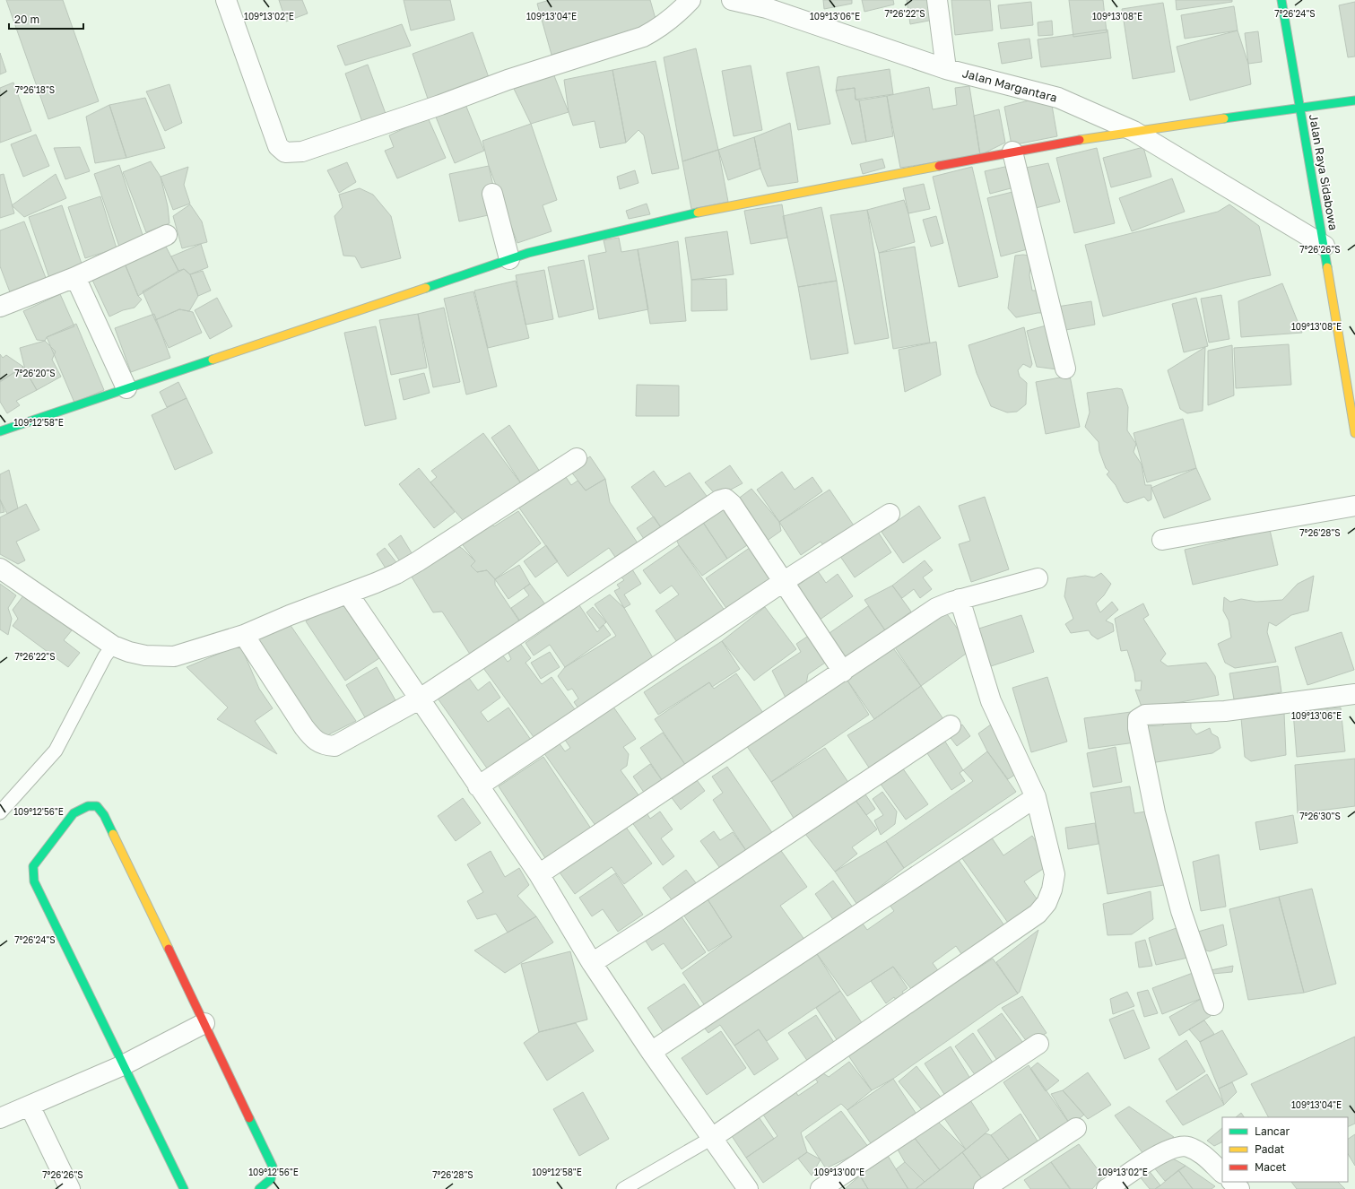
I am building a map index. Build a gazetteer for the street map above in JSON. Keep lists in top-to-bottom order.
{
  "streets": {
    "main road": ["Jalan Raya Sidabowa"],
    "street": ["Jalan Margantara"]
  },
  "crossings": [
    ["Jalan Margantara", "Jalan Raya Sidabowa"]
  ],
  "legend": ["Lancar", "Padat", "Macet"],
  "scale_bar": "20 m",
  "coordinates": [
    "7°26'22\"S",
    "7°26'24\"S",
    "109°13'02\"E",
    "109°13'04\"E",
    "109°13'06\"E",
    "109°13'08\"E",
    "7°26'18\"S",
    "7°26'26\"S",
    "7°26'20\"S",
    "109°12'58\"E",
    "7°26'28\"S",
    "109°12'56\"E",
    "7°26'30\"S",
    "109°13'00\"E"
  ]
}
